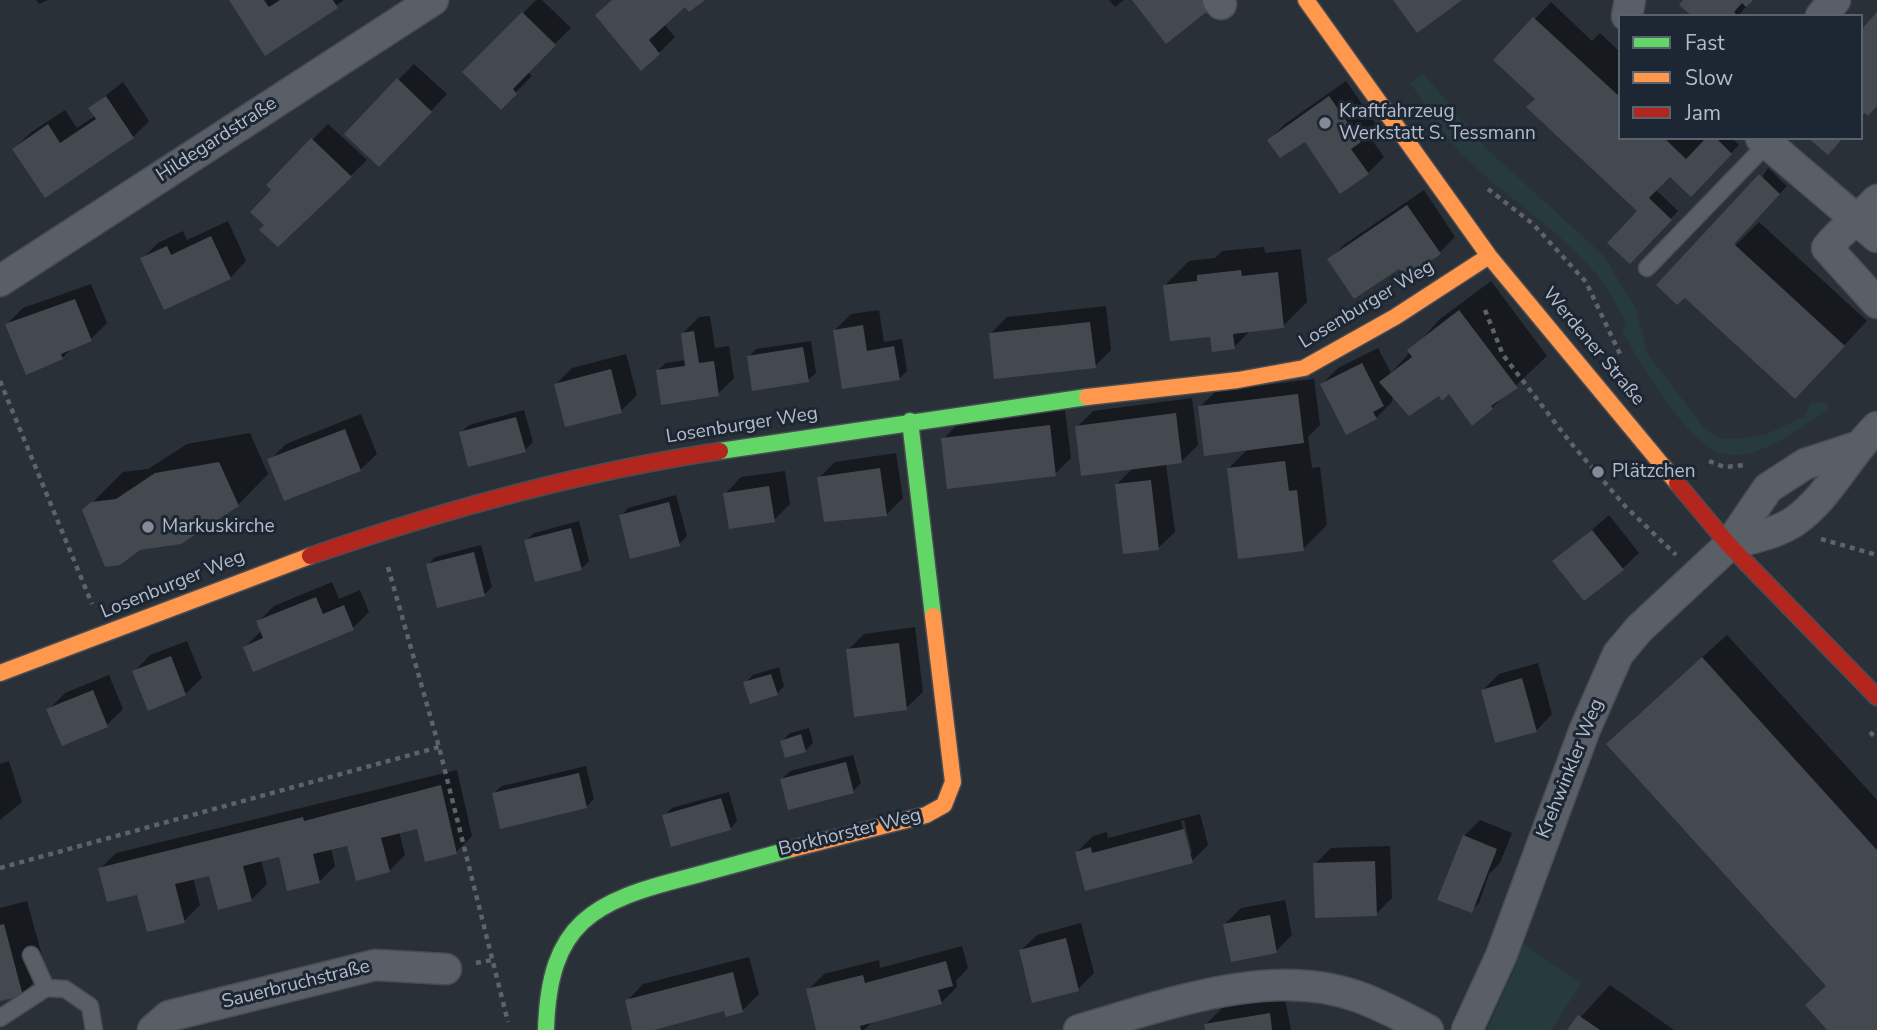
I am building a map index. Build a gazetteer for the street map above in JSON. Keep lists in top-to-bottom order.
{
  "streets": {
    "street": [
      "Hildegardstraße",
      "Losenburger Weg",
      "Werdener Straße",
      "Krehwinkler Weg",
      "Borkhorster Weg",
      "Sauerbruchstraße"
    ]
  },
  "crossings": [
    ["Losenburger Weg", "Werdener Straße"],
    ["Losenburger Weg", "Borkhorster Weg"],
    ["Werdener Straße", "Krehwinkler Weg"]
  ],
  "places": ["Kraftfahrzeug Werkstatt S. Tessmann", "Plätzchen", "Markuskirche"],
  "legend": ["Fast", "Slow", "Jam"]
}
